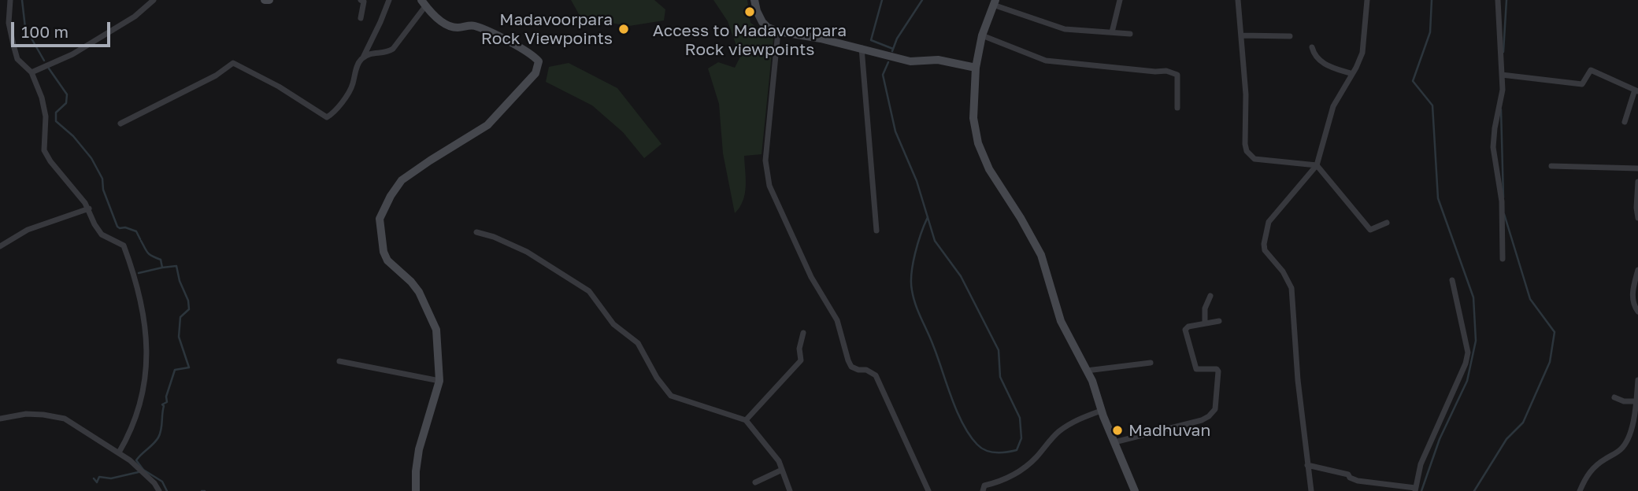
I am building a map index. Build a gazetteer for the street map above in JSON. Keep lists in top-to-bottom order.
{
  "places": ["Access to Madavoorpara Rock viewpoints", "Madavoorpara Rock Viewpoints", "Madhuvan"],
  "scale_bar": "100 m"
}
